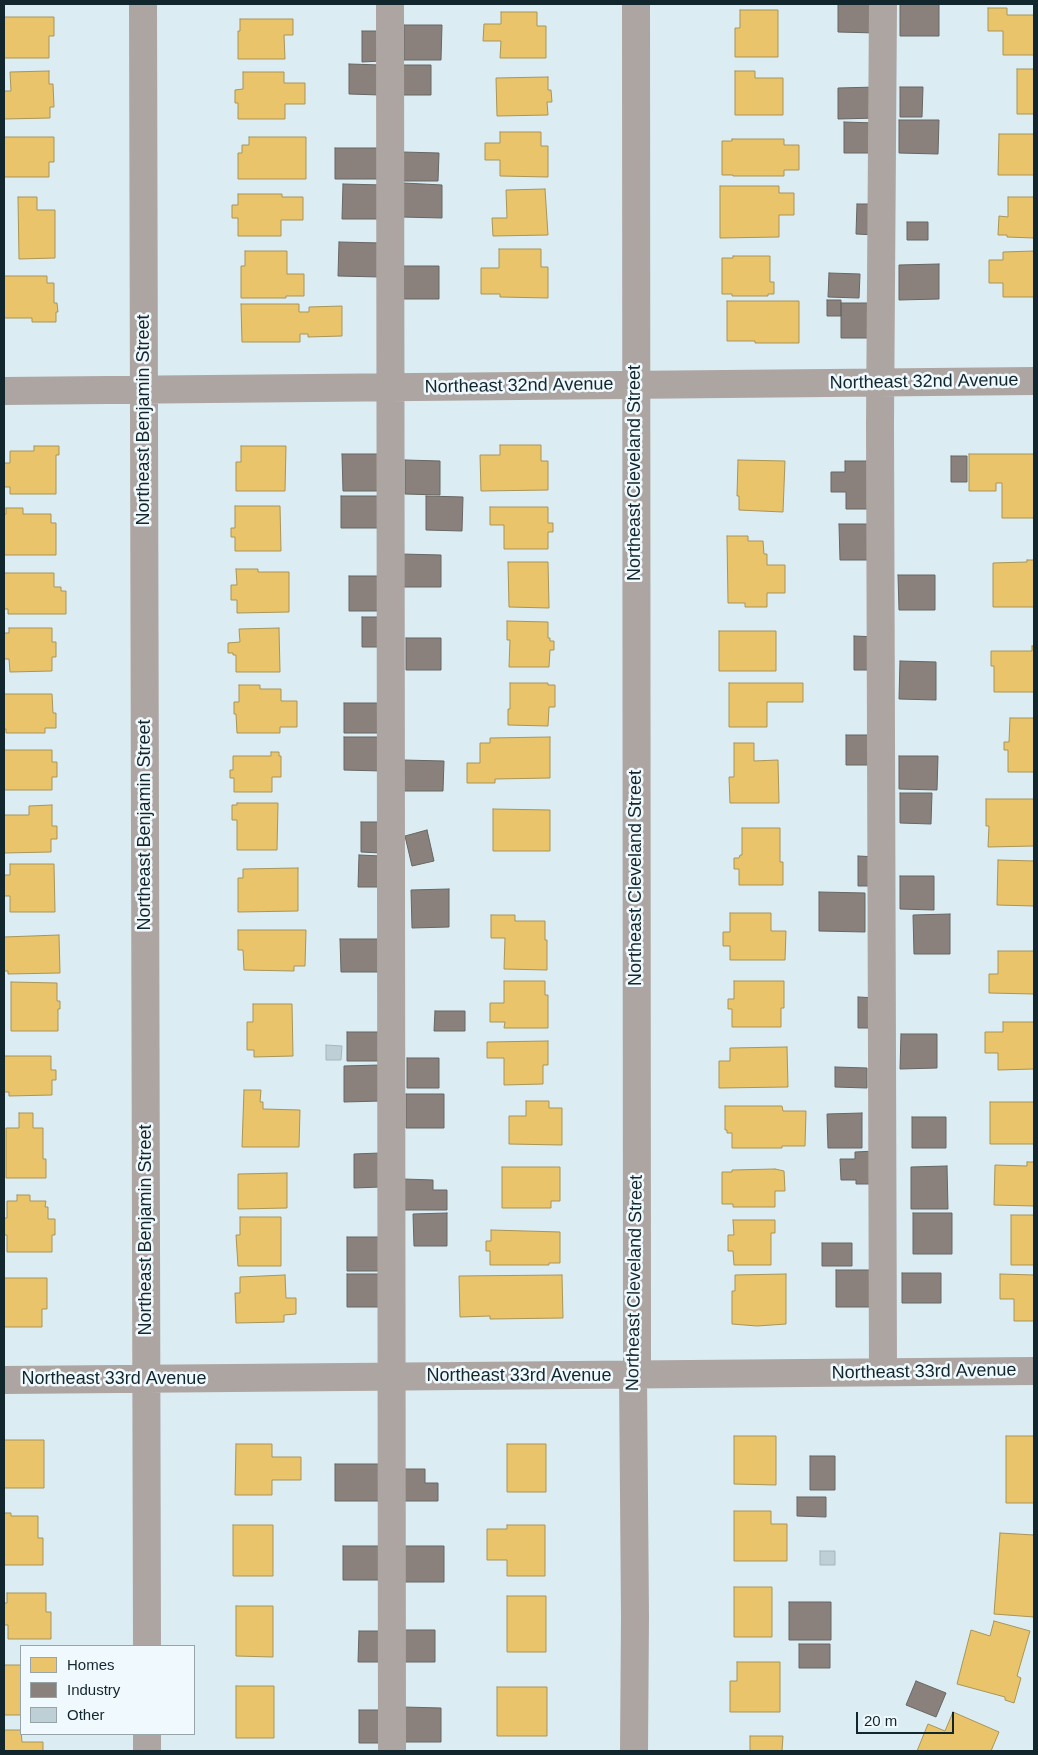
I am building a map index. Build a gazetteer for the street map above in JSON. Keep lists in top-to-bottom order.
{
  "streets": {
    "street": [
      "Northeast 32nd Avenue",
      "Northeast Benjamin Street",
      "Northeast Cleveland Street",
      "Northeast 33rd Avenue"
    ]
  },
  "crossings": [
    ["Northeast 32nd Avenue", "Northeast Benjamin Street"],
    ["Northeast 32nd Avenue", "Northeast Cleveland Street"],
    ["Northeast Benjamin Street", "Northeast 33rd Avenue"],
    ["Northeast Cleveland Street", "Northeast 33rd Avenue"]
  ],
  "legend": ["Homes", "Industry", "Other"],
  "scale_bar": "20 m"
}
